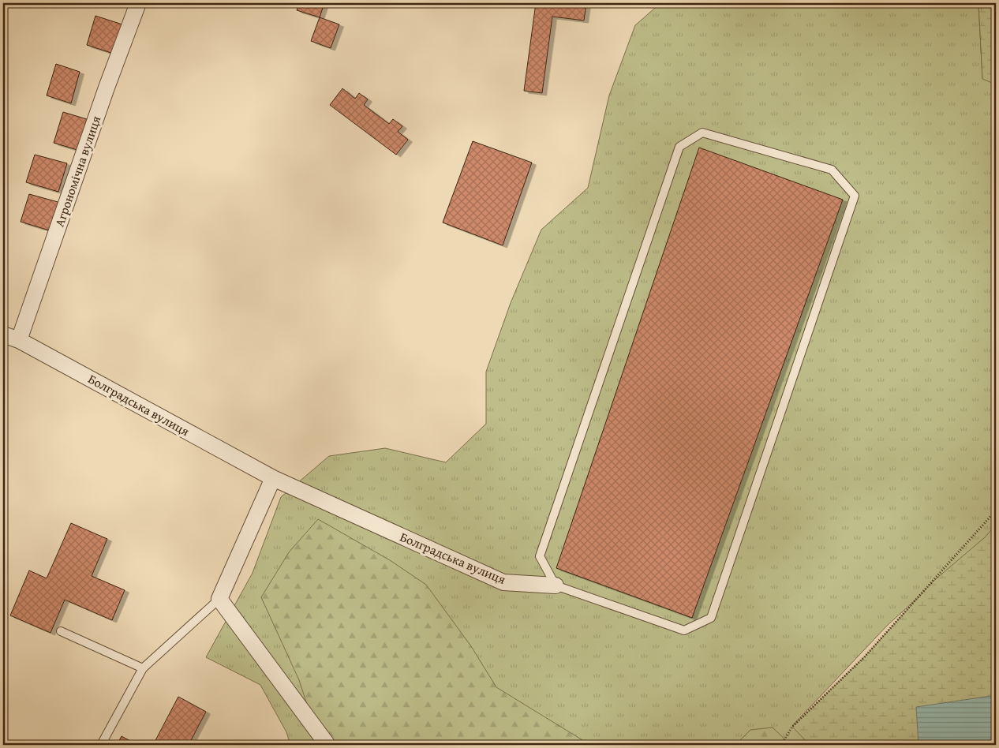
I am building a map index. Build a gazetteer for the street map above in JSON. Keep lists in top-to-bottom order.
{
  "streets": {
    "street": ["Агрономічна вулиця", "Болградська вулиця"]
  },
  "crossings": [
    ["Агрономічна вулиця", "Болградська вулиця"]
  ]
}
